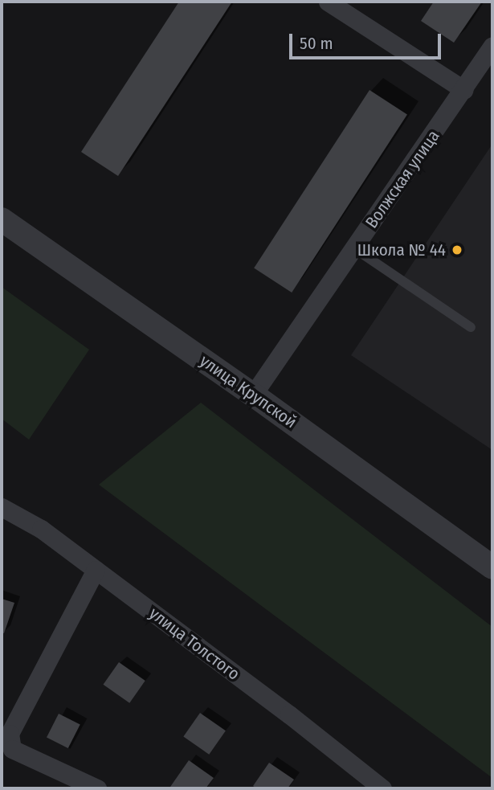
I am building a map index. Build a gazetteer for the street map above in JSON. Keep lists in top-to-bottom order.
{
  "streets": {
    "street": ["Волжская улица", "улица Крупской", "улица Толстого"]
  },
  "crossings": [
    ["Волжская улица", "улица Крупской"]
  ],
  "places": ["Школа № 44"],
  "scale_bar": "50 m"
}
